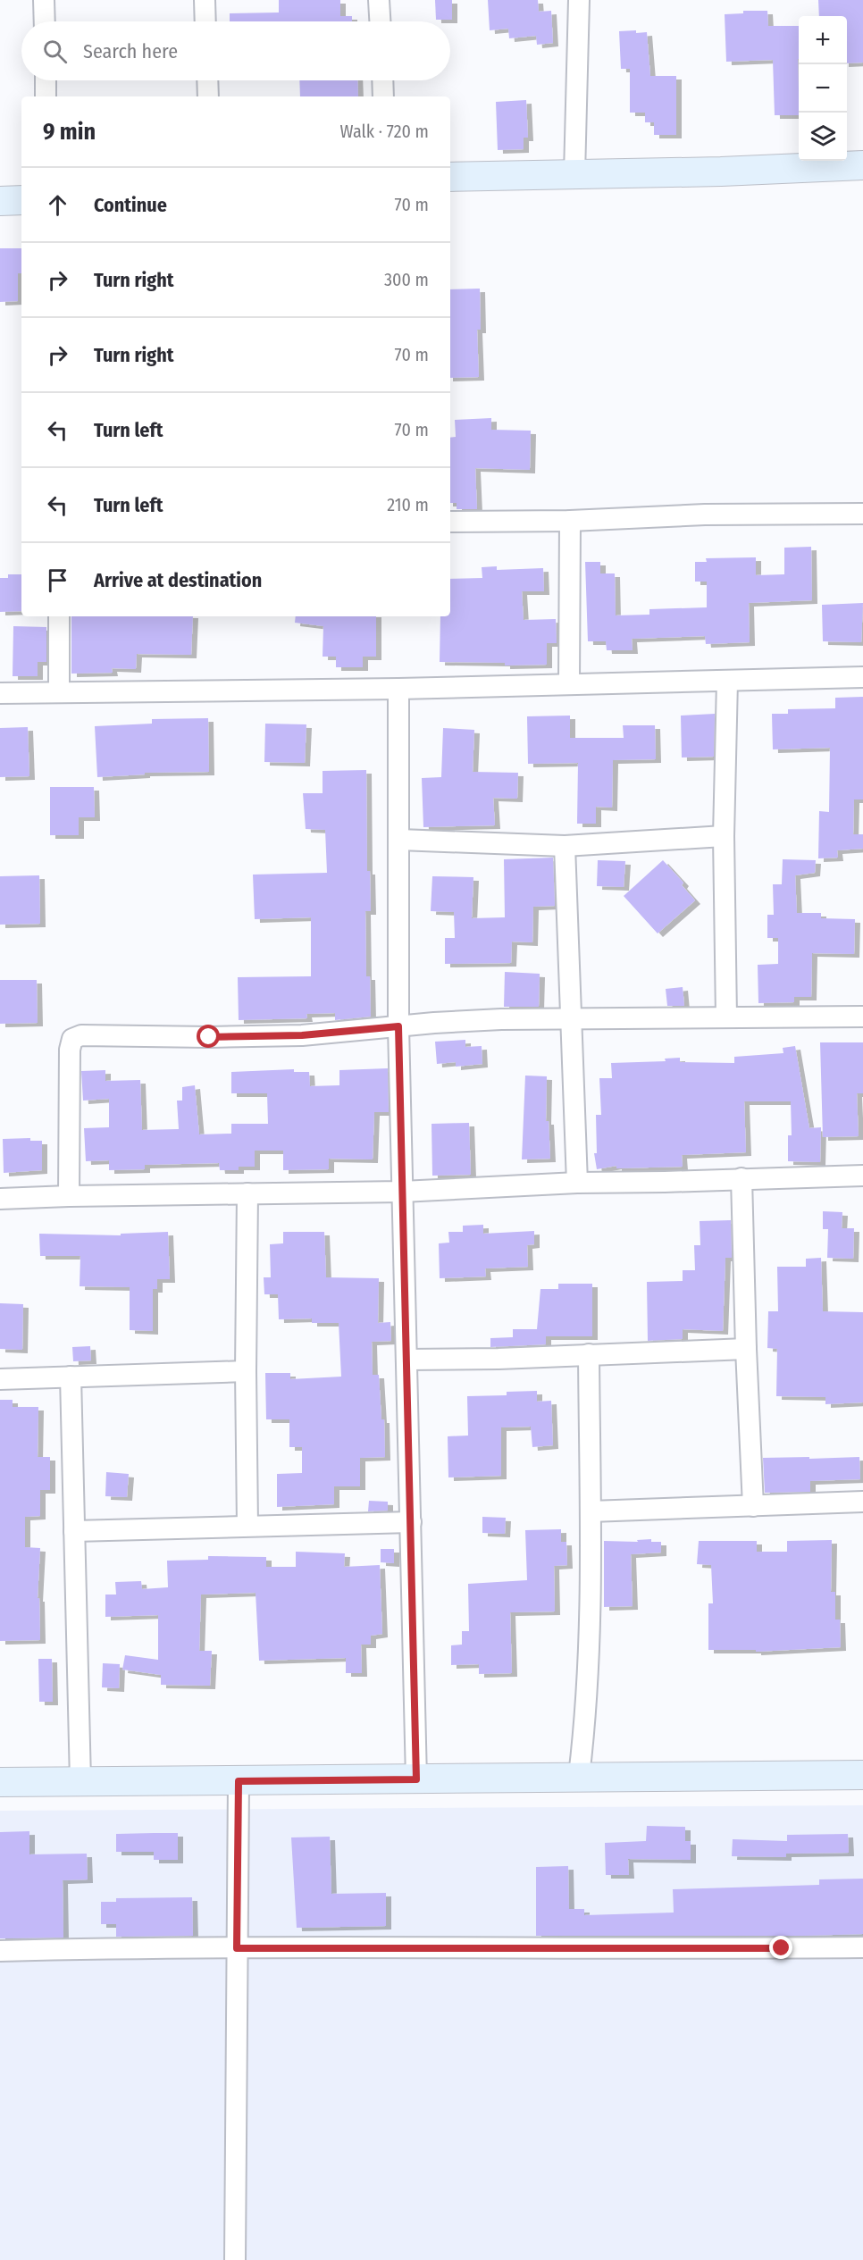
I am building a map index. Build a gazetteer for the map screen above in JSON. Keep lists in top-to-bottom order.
{
  "page": {
    "map_buttons": ["+", "−"],
    "search": "Search here",
    "heading": ["9 min", "Walk · 720 m"],
    "list": [
      ["Continue", "70 m"],
      ["Turn right", "300 m"],
      ["Turn right", "70 m"],
      ["Turn left", "70 m"],
      ["Turn left", "210 m"],
      "Arrive at destination"
    ]
  }
}
